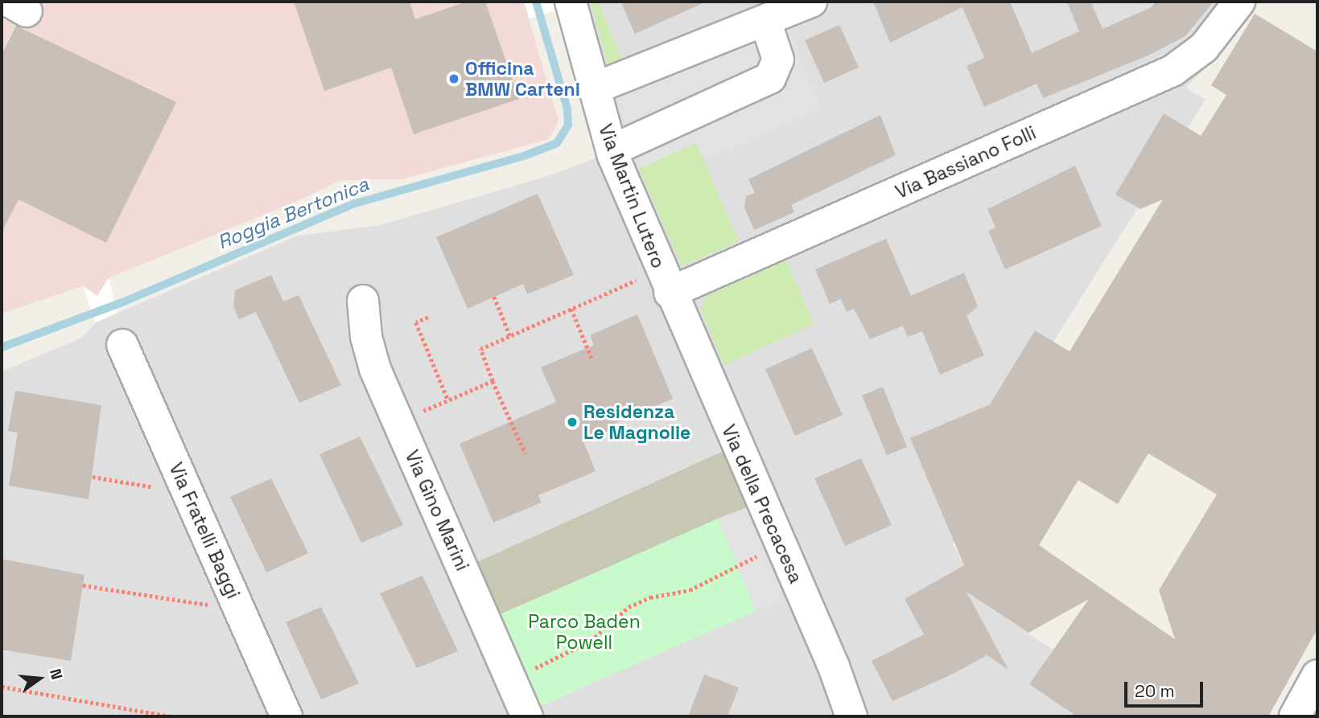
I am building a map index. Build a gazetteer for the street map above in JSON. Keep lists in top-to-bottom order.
{
  "streets": {
    "street": [
      "Via Bassiano Folli",
      "Via Martin Lutero",
      "Via della Precacesa",
      "Via Gino Marini",
      "Via Fratelli Baggi"
    ]
  },
  "crossings": [
    ["Via Bassiano Folli", "Via Martin Lutero"],
    ["Via Bassiano Folli", "Via della Precacesa"],
    ["Via Martin Lutero", "Via della Precacesa"]
  ],
  "water": ["Roggia Bertonica"],
  "parks": ["Parco Baden Powell"],
  "places": ["Officina BMW Carteni", "Residenza Le Magnolie"],
  "scale_bar": "20 m",
  "north": "right"
}
